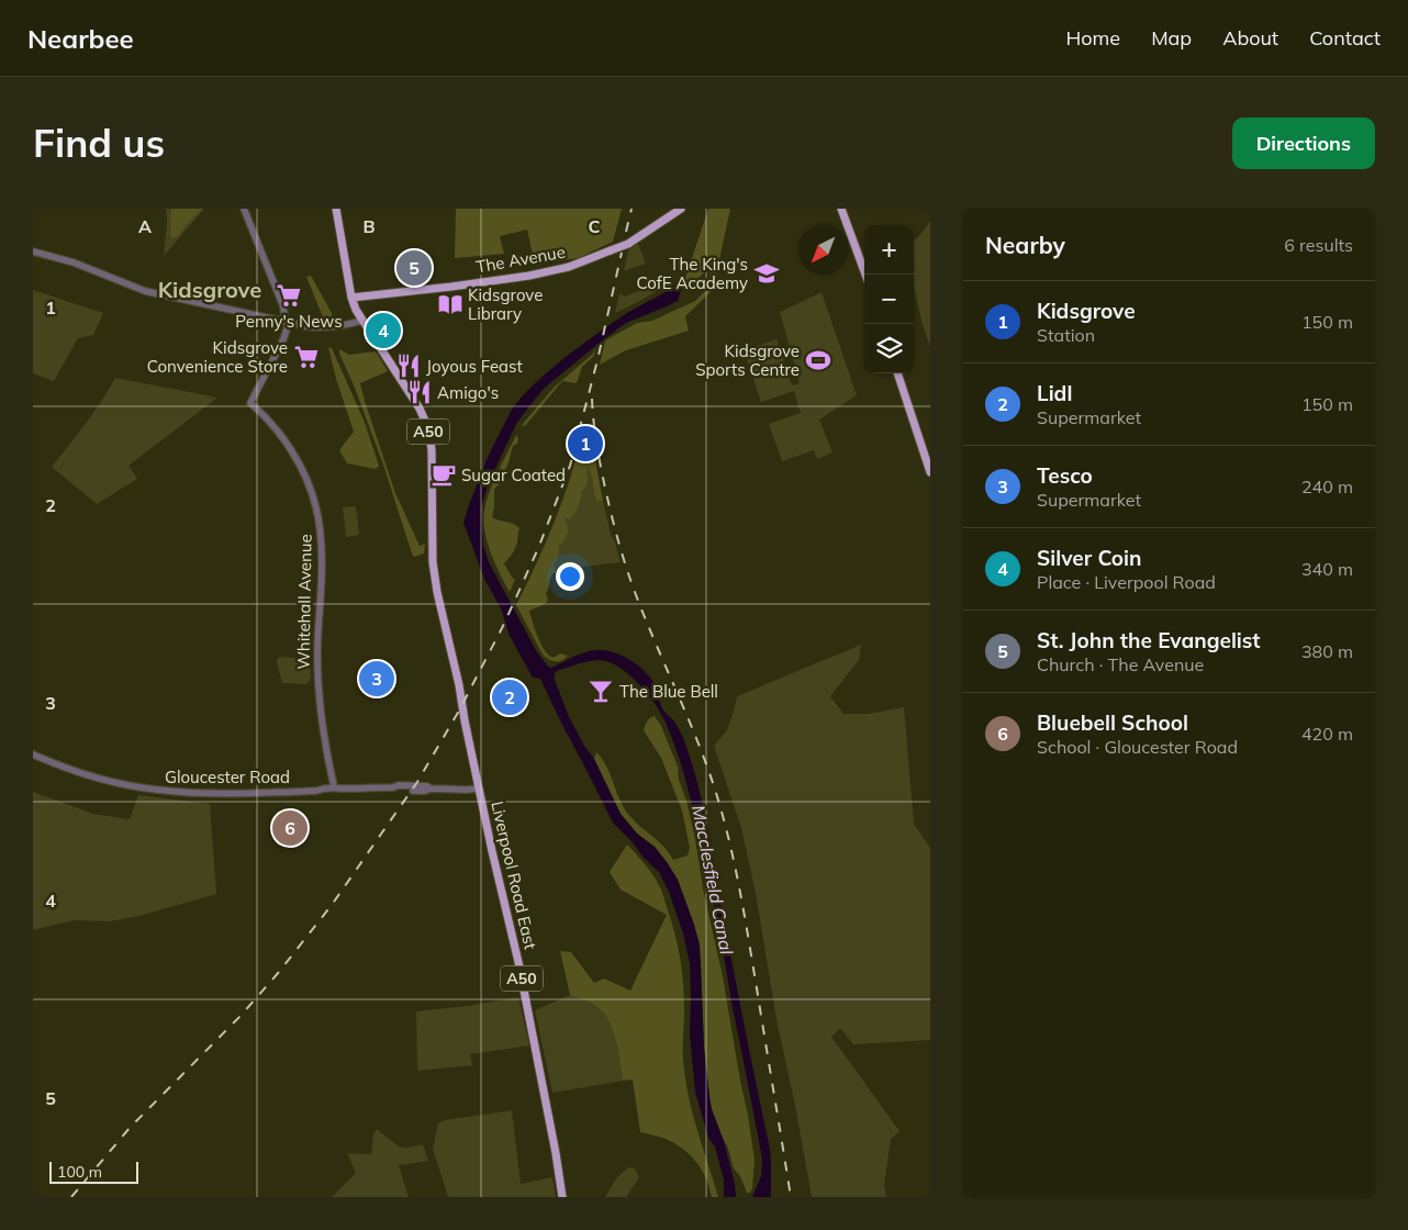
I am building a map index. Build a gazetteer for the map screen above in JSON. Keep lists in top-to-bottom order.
{
  "streets": {
    "main road": ["The Avenue", "A50", "Liverpool Road East"],
    "street": ["Whitehall Avenue", "Gloucester Road"]
  },
  "crossings": [
    ["The Avenue", "A50"],
    ["A50", "Liverpool Road East"],
    ["Whitehall Avenue", "Gloucester Road"],
    ["Gloucester Road", "Liverpool Road East"]
  ],
  "districts": ["Kidsgrove"],
  "water": ["Macclesfield Canal"],
  "places": {
    "school or university": ["The King's CofE Academy"],
    "supermarket": ["Penny's News", "Kidsgrove Convenience Store"],
    "library": ["Kidsgrove Library"],
    "sports": ["Kidsgrove Sports Centre"],
    "restaurant": ["Joyous Feast", "Amigo's"],
    "cafe": ["Sugar Coated"],
    "bar": ["The Blue Bell"]
  },
  "scale_bar": "100 m",
  "north": "bottom left",
  "page": {
    "header": "Nearbee",
    "nav": [
      "Home",
      "Map",
      "About",
      "Contact"
    ],
    "buttons": "Directions",
    "title": "Find us",
    "heading": ["Nearby", "6 results"],
    "map_buttons": ["+", "−"],
    "pins": [
      "5",
      "4",
      "1",
      "3",
      "2",
      "6"
    ],
    "list": [
      {
        "mark": "1",
        "name": "Kidsgrove",
        "note": "Station",
        "value": "150 m"
      },
      {
        "mark": "2",
        "name": "Lidl",
        "note": "Supermarket",
        "value": "150 m"
      },
      {
        "mark": "3",
        "name": "Tesco",
        "note": "Supermarket",
        "value": "240 m"
      },
      {
        "mark": "4",
        "name": "Silver Coin",
        "note": "Place · Liverpool Road",
        "value": "340 m"
      },
      {
        "mark": "5",
        "name": "St. John the Evangelist",
        "note": "Church · The Avenue",
        "value": "380 m"
      },
      {
        "mark": "6",
        "name": "Bluebell School",
        "note": "School · Gloucester Road",
        "value": "420 m"
      }
    ],
    "scale": "100 m"
  },
  "grid": {
    "columns": ["A", "B", "C"],
    "rows": [
      "1",
      "2",
      "3",
      "4",
      "5"
    ]
  }
}
